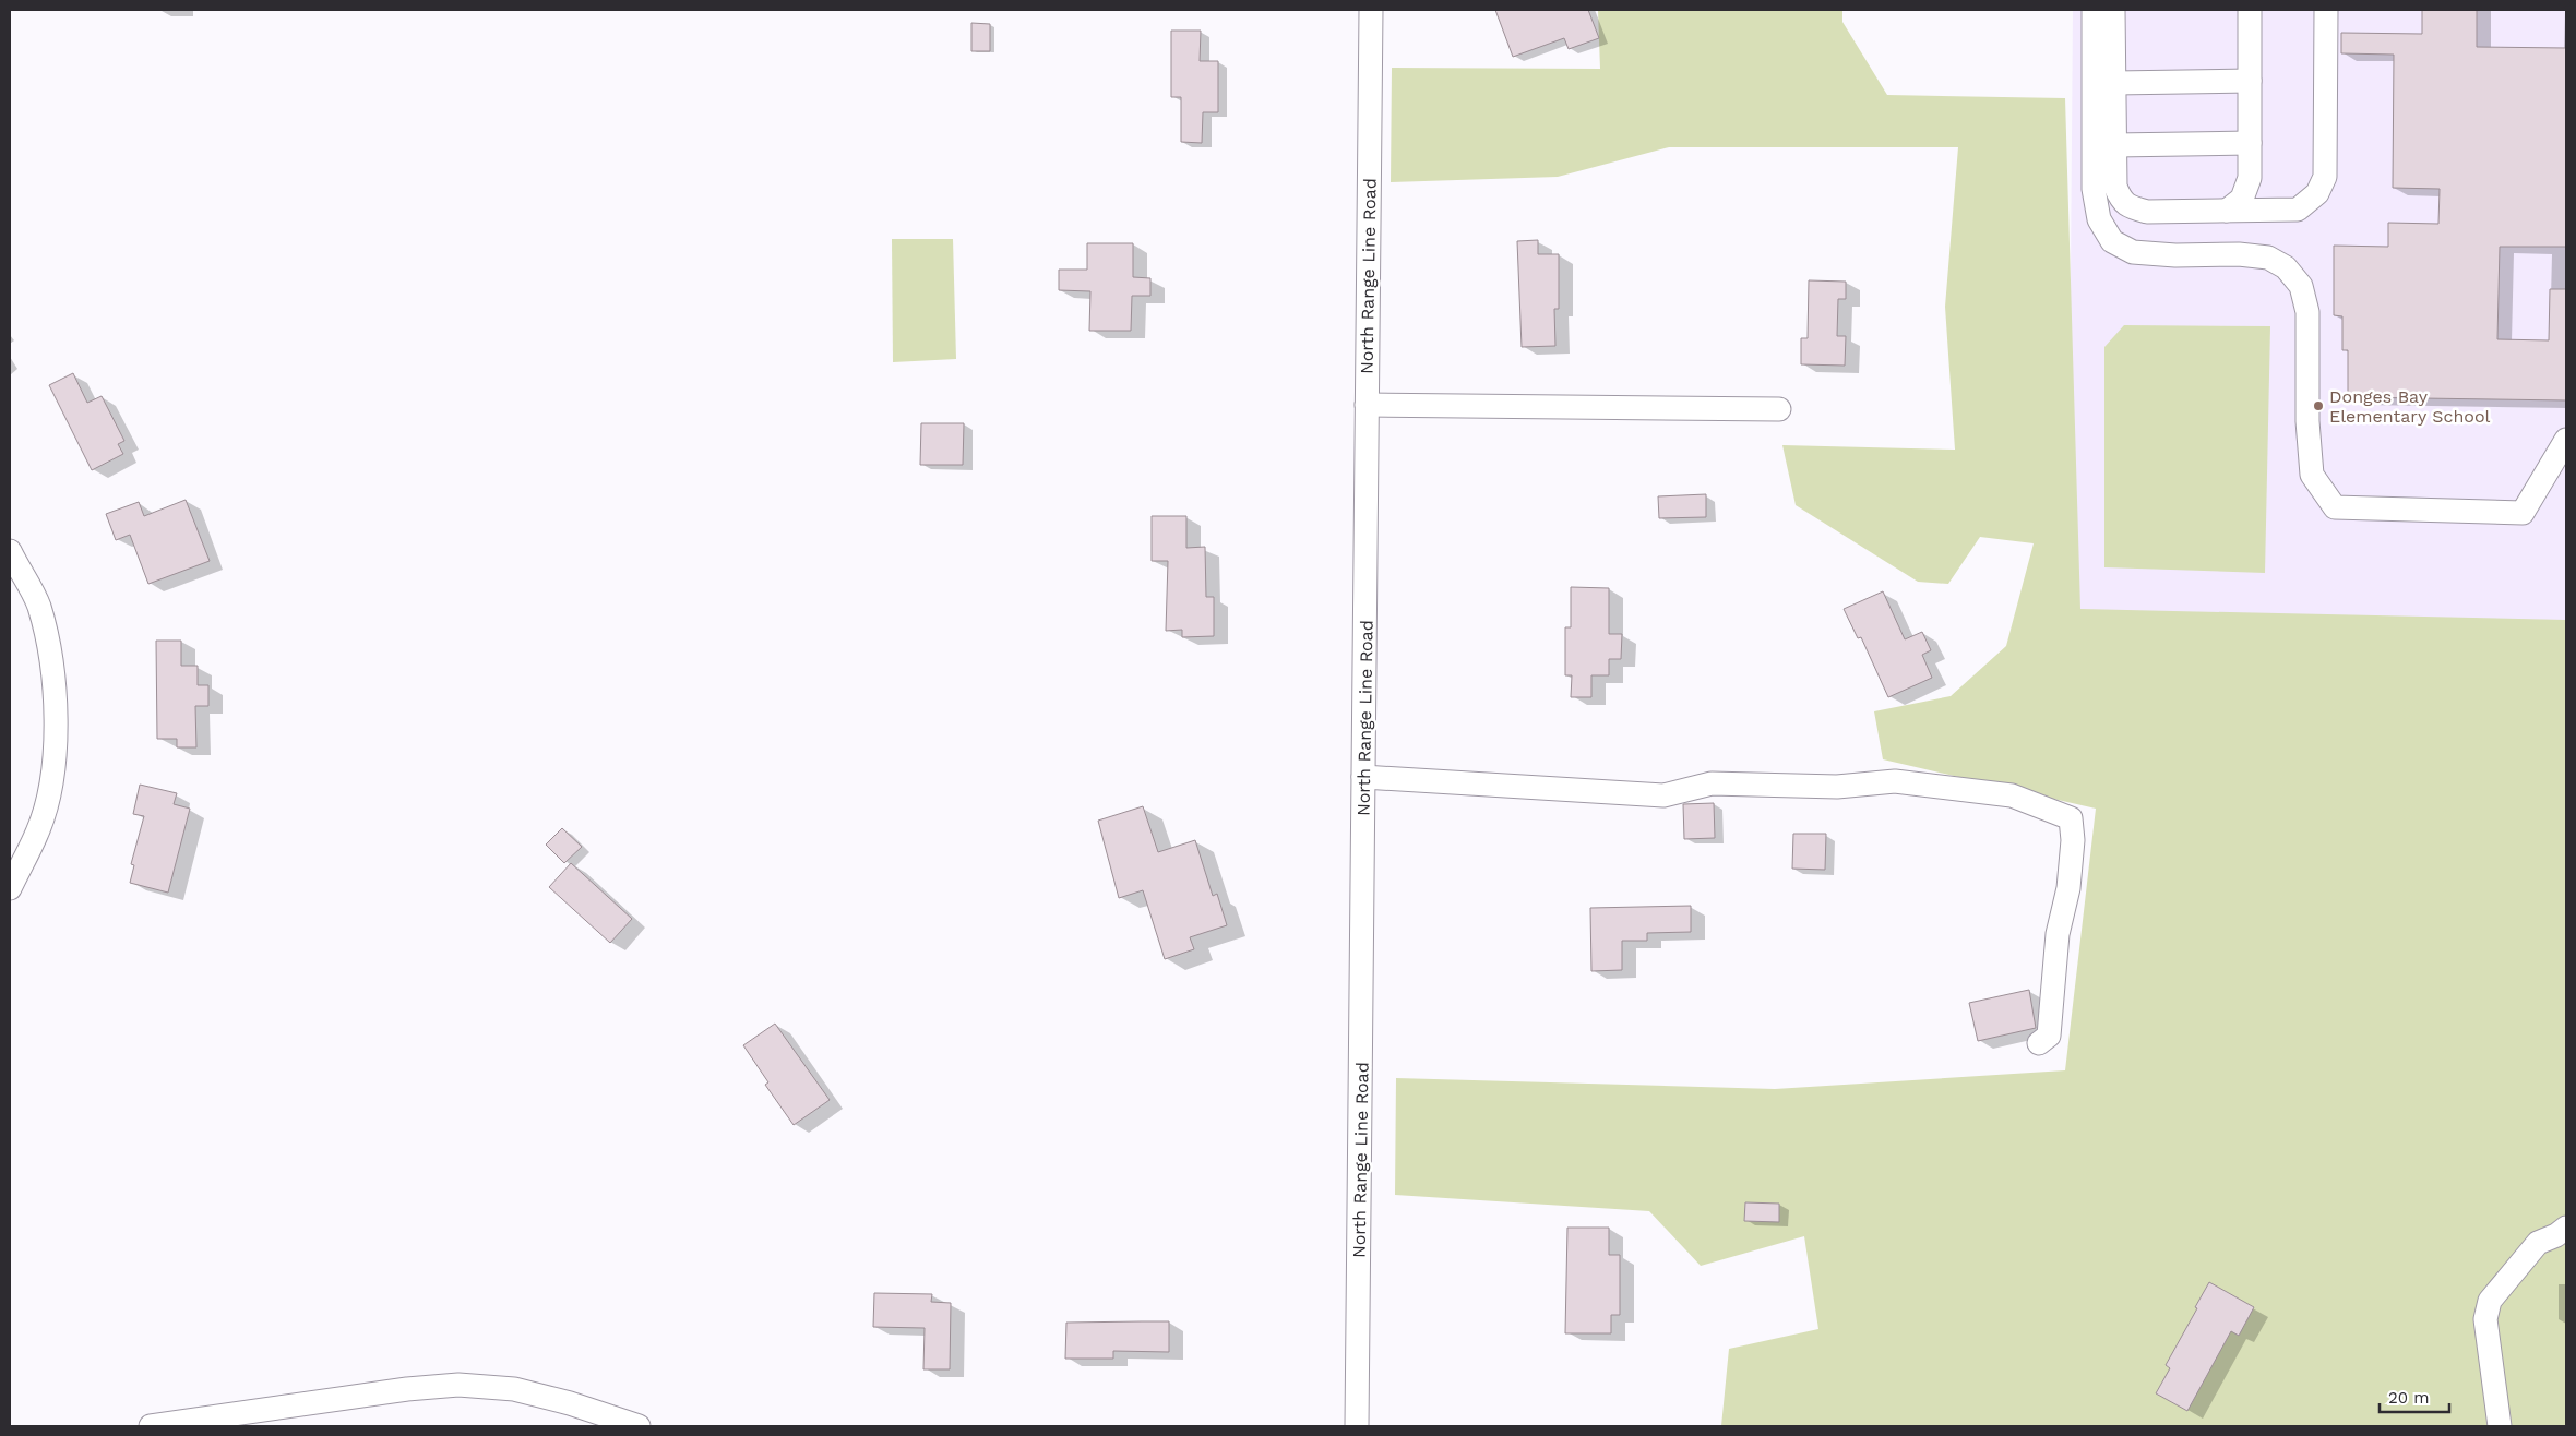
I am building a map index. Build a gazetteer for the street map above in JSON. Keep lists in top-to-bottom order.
{
  "streets": {
    "street": ["North Range Line Road"]
  },
  "places": ["Donges Bay Elementary School"],
  "scale_bar": "20 m"
}
